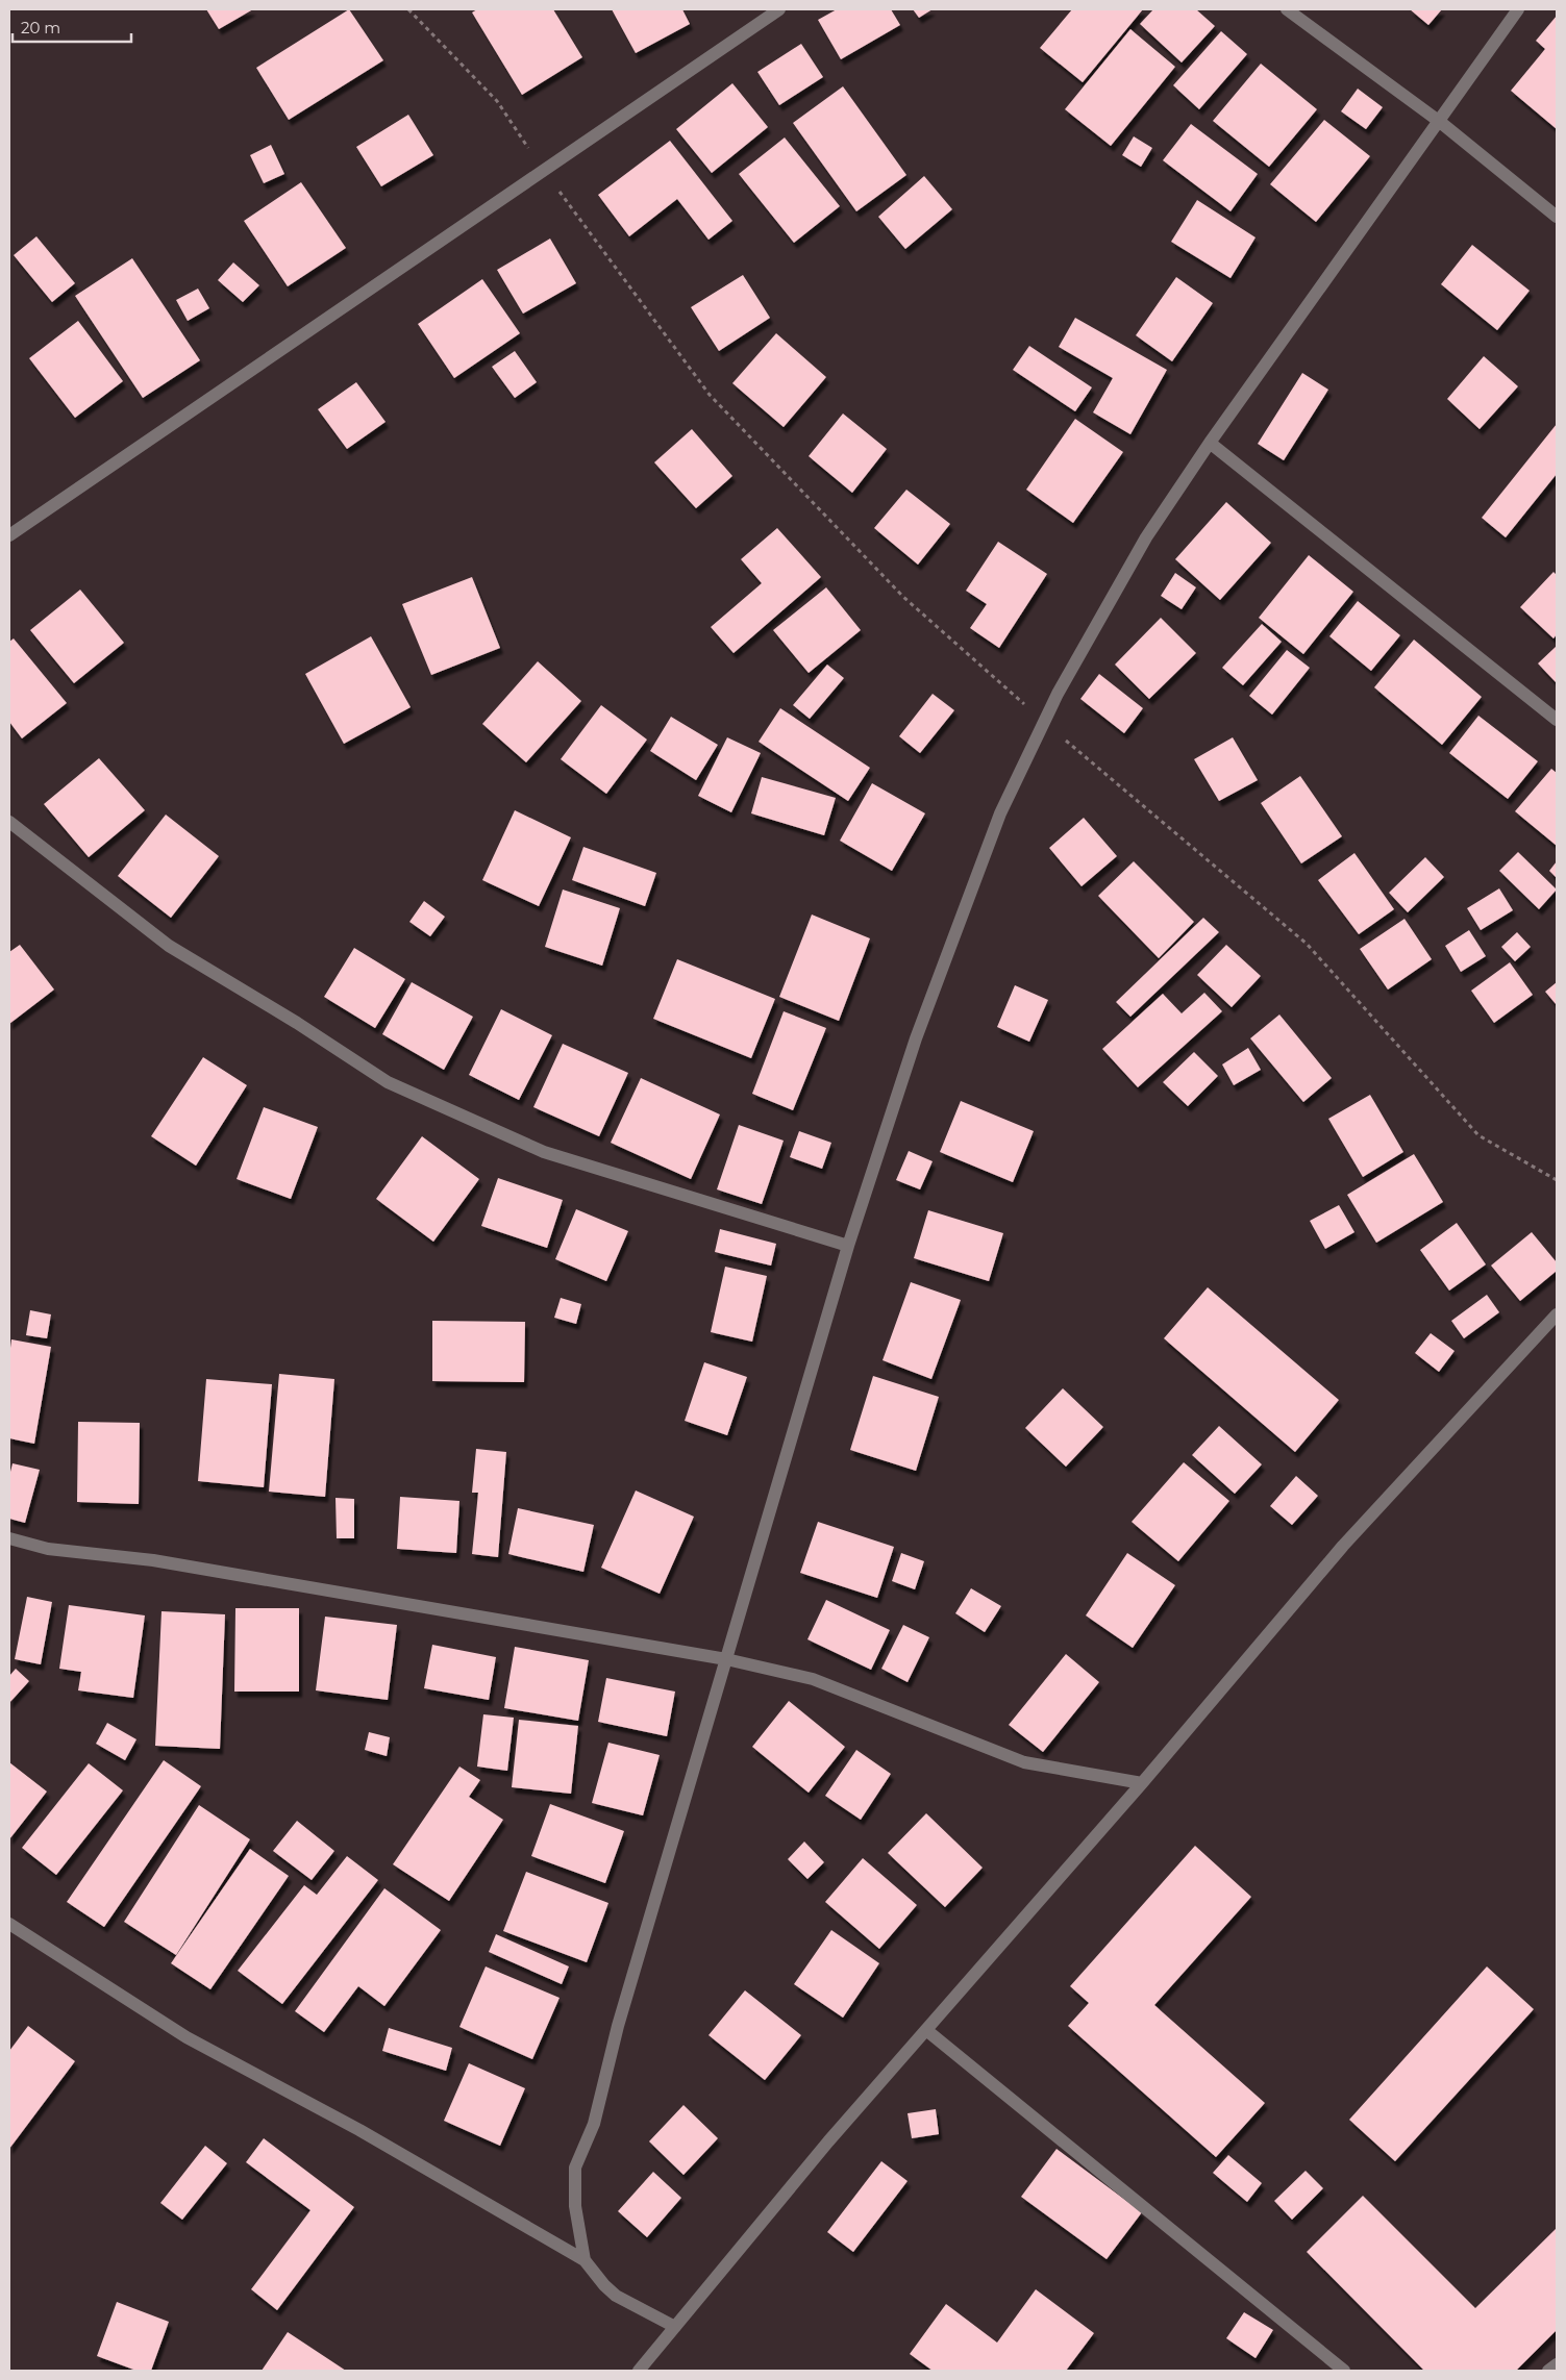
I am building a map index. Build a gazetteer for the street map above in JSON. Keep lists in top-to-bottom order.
{
  "scale_bar": "20 m"
}
